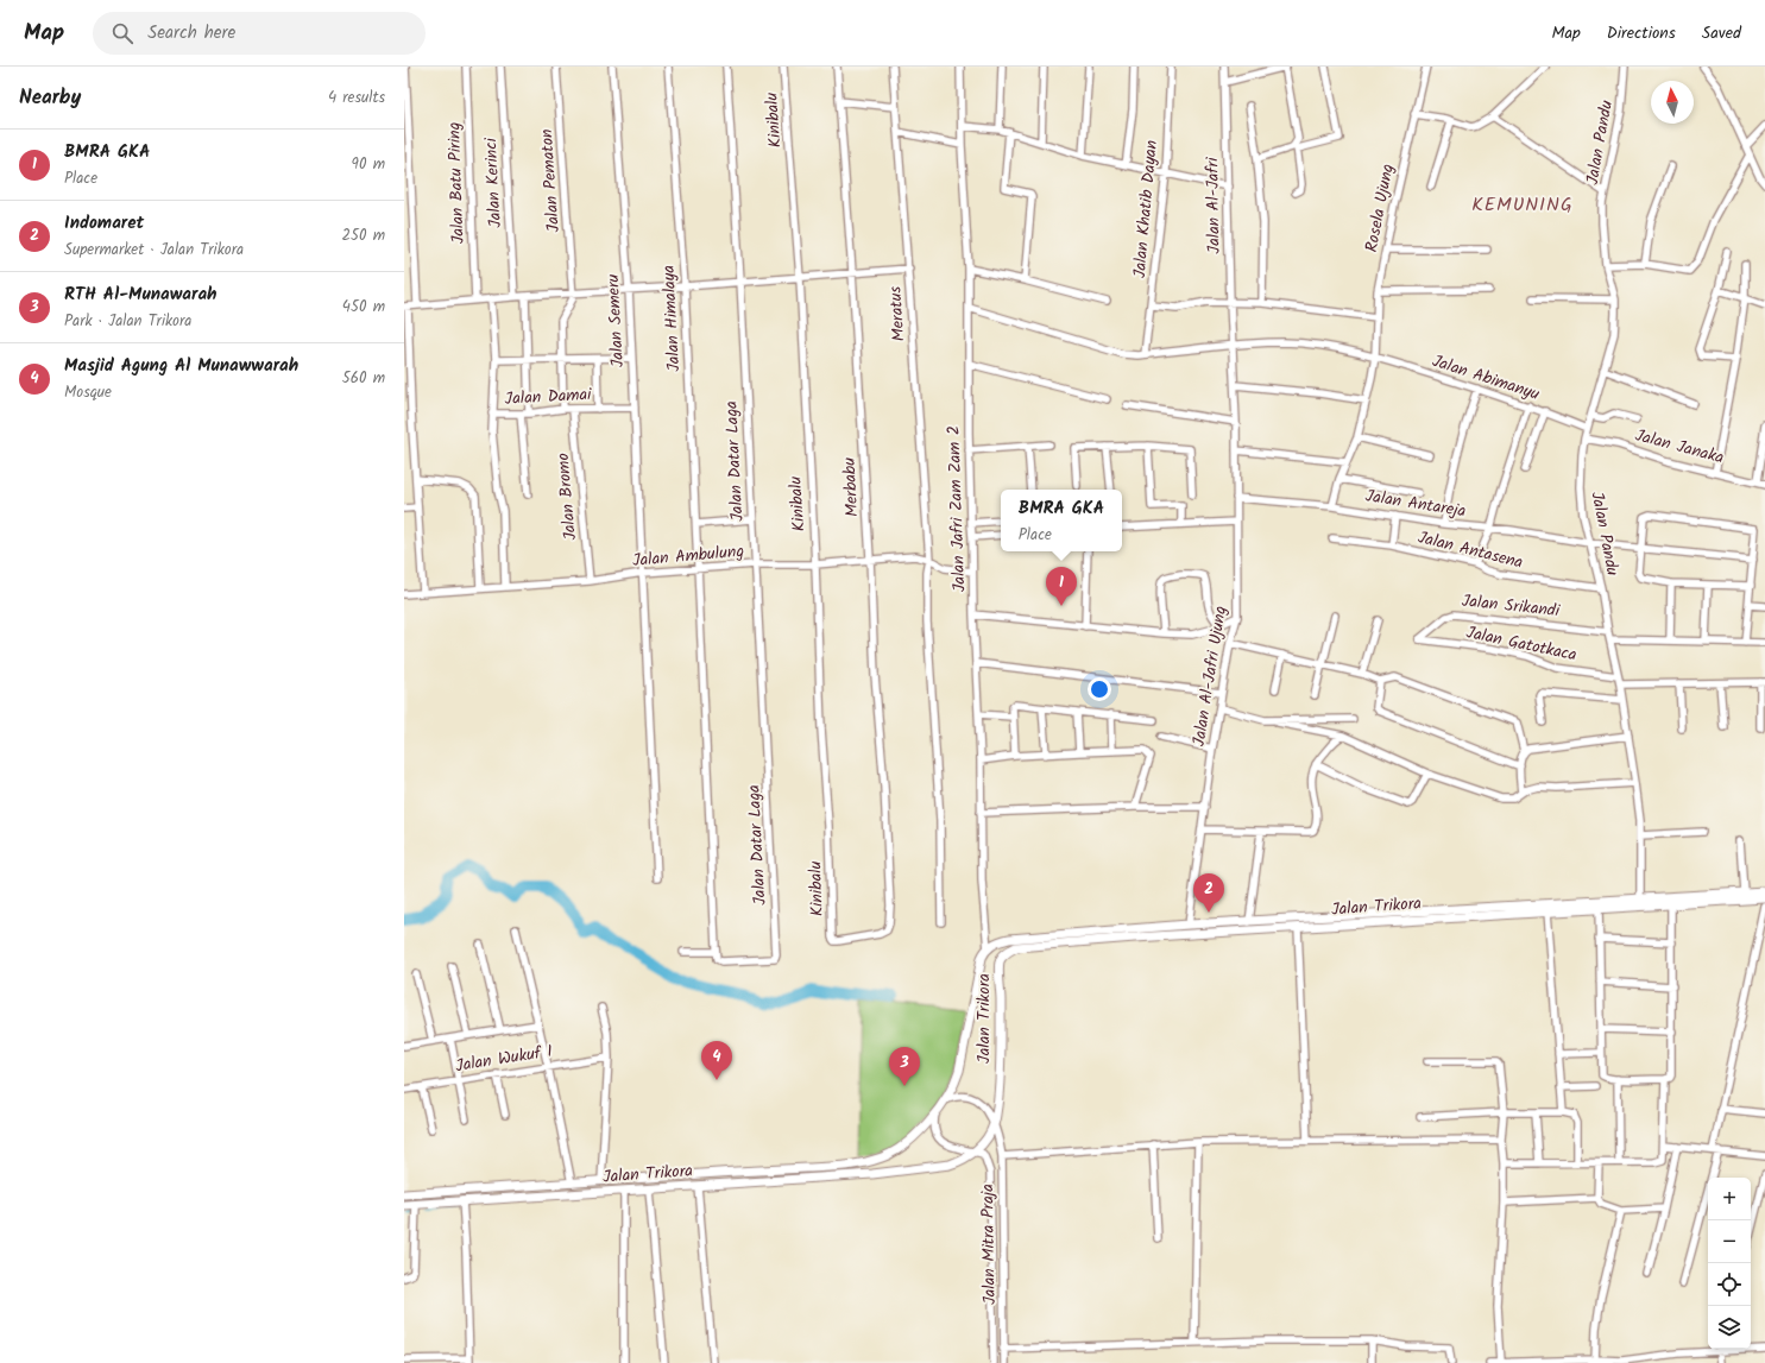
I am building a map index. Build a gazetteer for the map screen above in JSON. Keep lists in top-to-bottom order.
{
  "streets": {
    "main road": ["Jalan Trikora"],
    "street": [
      "Kinibalu",
      "Jalan Pandu",
      "Jalan Pematon",
      "Jalan Batu Piring",
      "Jalan Kerinci",
      "Jalan Al-Jafri",
      "Rosela Ujung",
      "Jalan Khatib Dayan",
      "Meratus",
      "Jalan Himalaya",
      "Jalan Semeru",
      "Jalan Abimanyu",
      "Jalan Damai",
      "Jalan Janaka",
      "Jalan Datar Laga",
      "Merbabu",
      "Jalan Bromo",
      "Jalan Antareja",
      "Jalan Jafri Zam Zam 2",
      "Jalan Antasena",
      "Jalan Ambulung",
      "Jalan Srikandi",
      "Jalan Gatotkaca",
      "Jalan Al-Jafri Ujung",
      "Jalan Wukuf I",
      "Jalan Mitra Praja"
    ]
  },
  "crossings": [
    ["Kinibalu", "Merbabu"],
    ["Kinibalu", "Jalan Ambulung"],
    ["Jalan Pandu", "Jalan Abimanyu"],
    ["Jalan Pandu", "Jalan Janaka"],
    ["Jalan Pandu", "Jalan Antareja"],
    ["Jalan Pandu", "Jalan Antasena"],
    ["Jalan Pandu", "Jalan Srikandi"],
    ["Jalan Pandu", "Jalan Gatotkaca"],
    ["Jalan Pandu", "Jalan Trikora"],
    ["Jalan Al-Jafri", "Jalan Abimanyu"],
    ["Jalan Al-Jafri", "Jalan Al-Jafri Ujung"],
    ["Rosela Ujung", "Jalan Abimanyu"],
    ["Rosela Ujung", "Jalan Antareja"],
    ["Jalan Khatib Dayan", "Jalan Abimanyu"],
    ["Meratus", "Jalan Ambulung"],
    ["Jalan Himalaya", "Jalan Datar Laga"],
    ["Jalan Himalaya", "Jalan Ambulung"],
    ["Jalan Semeru", "Jalan Damai"],
    ["Jalan Semeru", "Jalan Ambulung"],
    ["Jalan Abimanyu", "Jalan Jafri Zam Zam 2"],
    ["Jalan Abimanyu", "Jalan Al-Jafri Ujung"],
    ["Jalan Damai", "Jalan Bromo"],
    ["Jalan Datar Laga", "Jalan Ambulung"],
    ["Merbabu", "Jalan Ambulung"],
    ["Jalan Bromo", "Jalan Ambulung"],
    ["Jalan Antareja", "Jalan Al-Jafri Ujung"],
    ["Jalan Jafri Zam Zam 2", "Jalan Ambulung"],
    ["Jalan Jafri Zam Zam 2", "Jalan Trikora"],
    ["Jalan Srikandi", "Jalan Gatotkaca"],
    ["Jalan Al-Jafri Ujung", "Jalan Trikora"],
    ["Jalan Trikora", "Jalan Mitra Praja"]
  ],
  "districts": ["KEMUNING"],
  "north": "top",
  "page": {
    "header": "Map",
    "search": "Search here",
    "nav": ["Map", "Directions", "Saved"],
    "heading": ["Nearby", "4 results"],
    "list": [
      {
        "mark": "1",
        "name": "BMRA GKA",
        "note": "Place",
        "value": "90 m"
      },
      {
        "mark": "2",
        "name": "Indomaret",
        "note": "Supermarket · Jalan Trikora",
        "value": "250 m"
      },
      {
        "mark": "3",
        "name": "RTH Al-Munawarah",
        "note": "Park · Jalan Trikora",
        "value": "450 m"
      },
      {
        "mark": "4",
        "name": "Masjid Agung Al Munawwarah",
        "note": "Mosque",
        "value": "560 m"
      }
    ],
    "popup": ["BMRA GKA", "Place"],
    "pins": [
      "1",
      "2",
      "4",
      "3"
    ],
    "map_buttons": ["+", "−"]
  }
}
